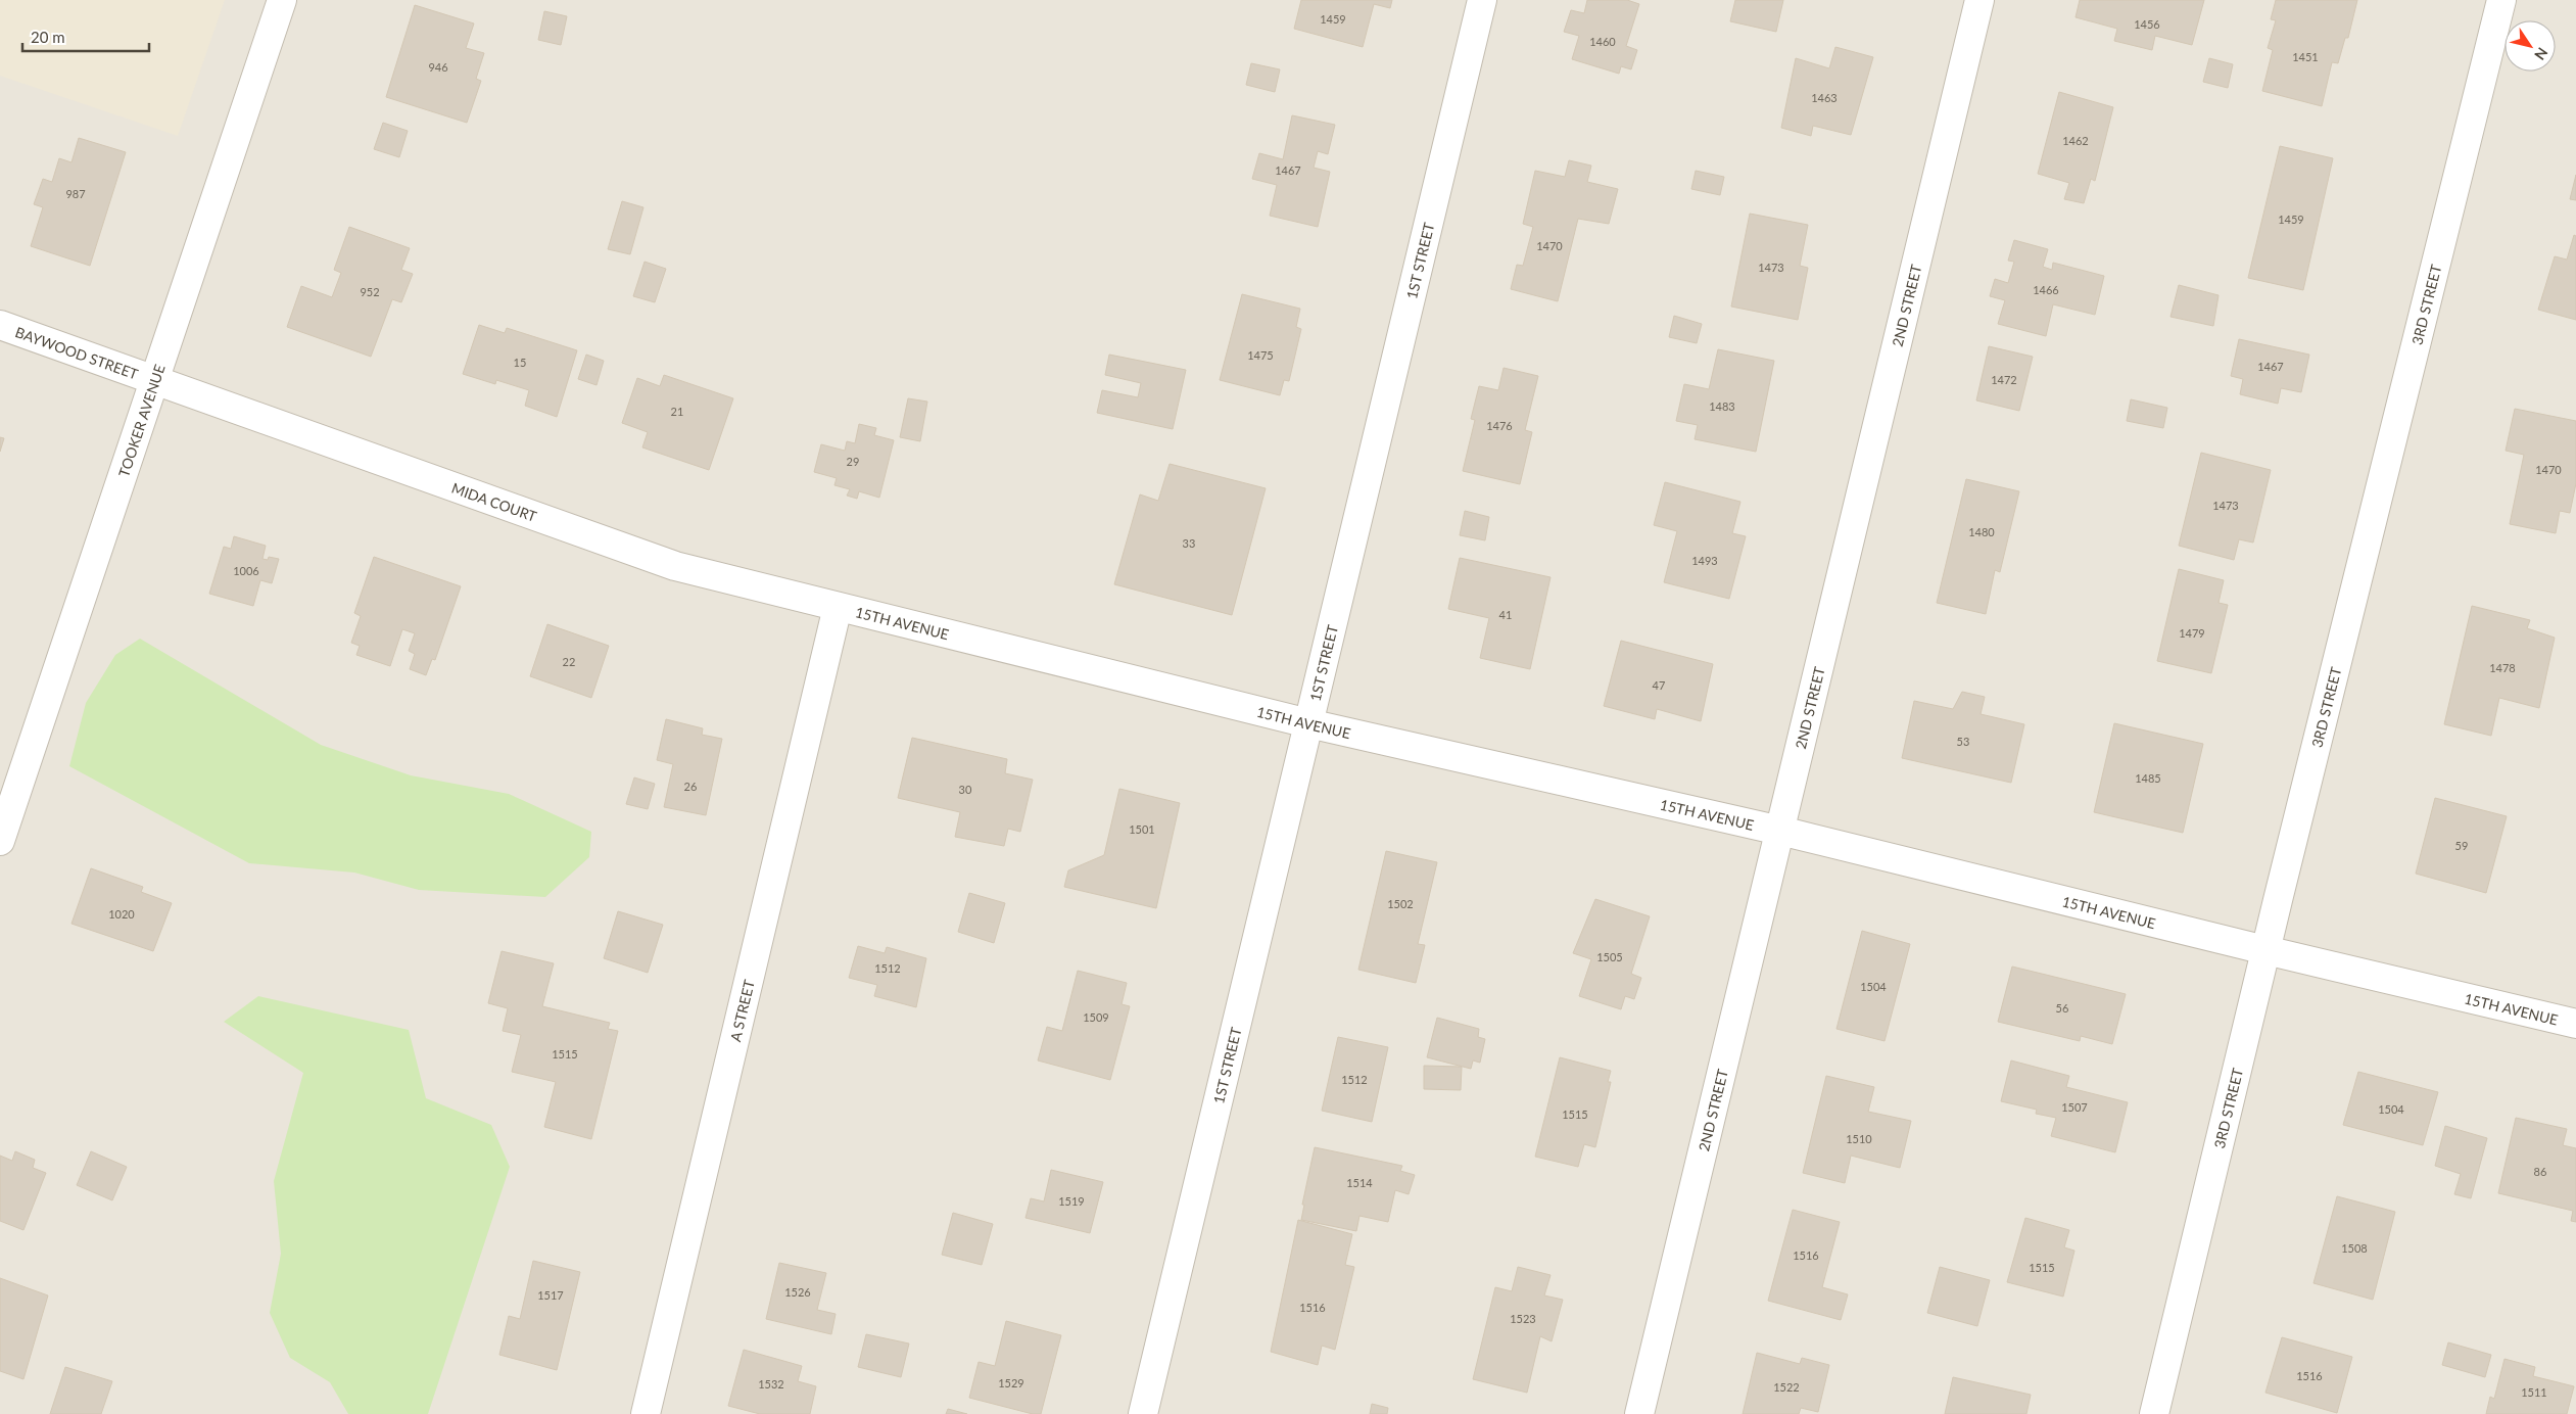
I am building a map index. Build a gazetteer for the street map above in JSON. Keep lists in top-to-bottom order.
{
  "streets": {
    "street": [
      "1ST STREET",
      "2ND STREET",
      "3RD STREET",
      "BAYWOOD STREET",
      "TOOKER AVENUE",
      "MIDA COURT",
      "15TH AVENUE",
      "A STREET"
    ]
  },
  "crossings": [
    ["1ST STREET", "15TH AVENUE"],
    ["2ND STREET", "15TH AVENUE"],
    ["3RD STREET", "15TH AVENUE"],
    ["BAYWOOD STREET", "TOOKER AVENUE"],
    ["BAYWOOD STREET", "MIDA COURT"],
    ["TOOKER AVENUE", "MIDA COURT"],
    ["MIDA COURT", "15TH AVENUE"],
    ["MIDA COURT", "A STREET"],
    ["15TH AVENUE", "A STREET"]
  ],
  "house_numbers": [
    "1459",
    "1456",
    "1460",
    "1451",
    "946",
    "1463",
    "1462",
    "1467",
    "987",
    "1459",
    "1470",
    "1473",
    "1466",
    "952",
    "1475",
    "15",
    "1467",
    "1472",
    "1483",
    "21",
    "1476",
    "29",
    "1470",
    "1473",
    "1480",
    "33",
    "1493",
    "1006",
    "41",
    "1479",
    "22",
    "1478",
    "47",
    "53",
    "1485",
    "26",
    "30",
    "1501",
    "59",
    "1502",
    "1020",
    "1505",
    "1512",
    "1504",
    "56",
    "1509",
    "1515",
    "1512",
    "1507",
    "1504",
    "1515",
    "1510",
    "86",
    "1514",
    "1519",
    "1508",
    "1516",
    "1515",
    "1526",
    "1517",
    "1516",
    "1523",
    "1516",
    "1529",
    "1532",
    "1522",
    "1511"
  ],
  "scale_bar": "20 m",
  "north": "bottom right"
}
